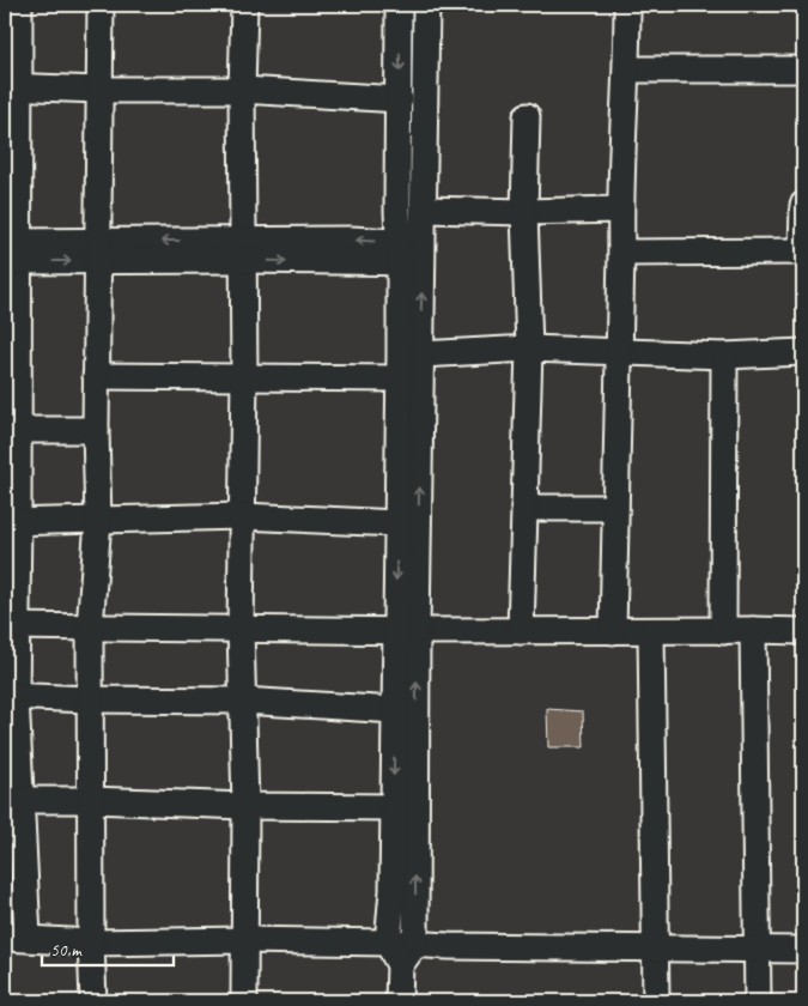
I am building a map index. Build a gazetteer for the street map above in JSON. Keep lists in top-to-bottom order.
{
  "scale_bar": "50 m"
}
